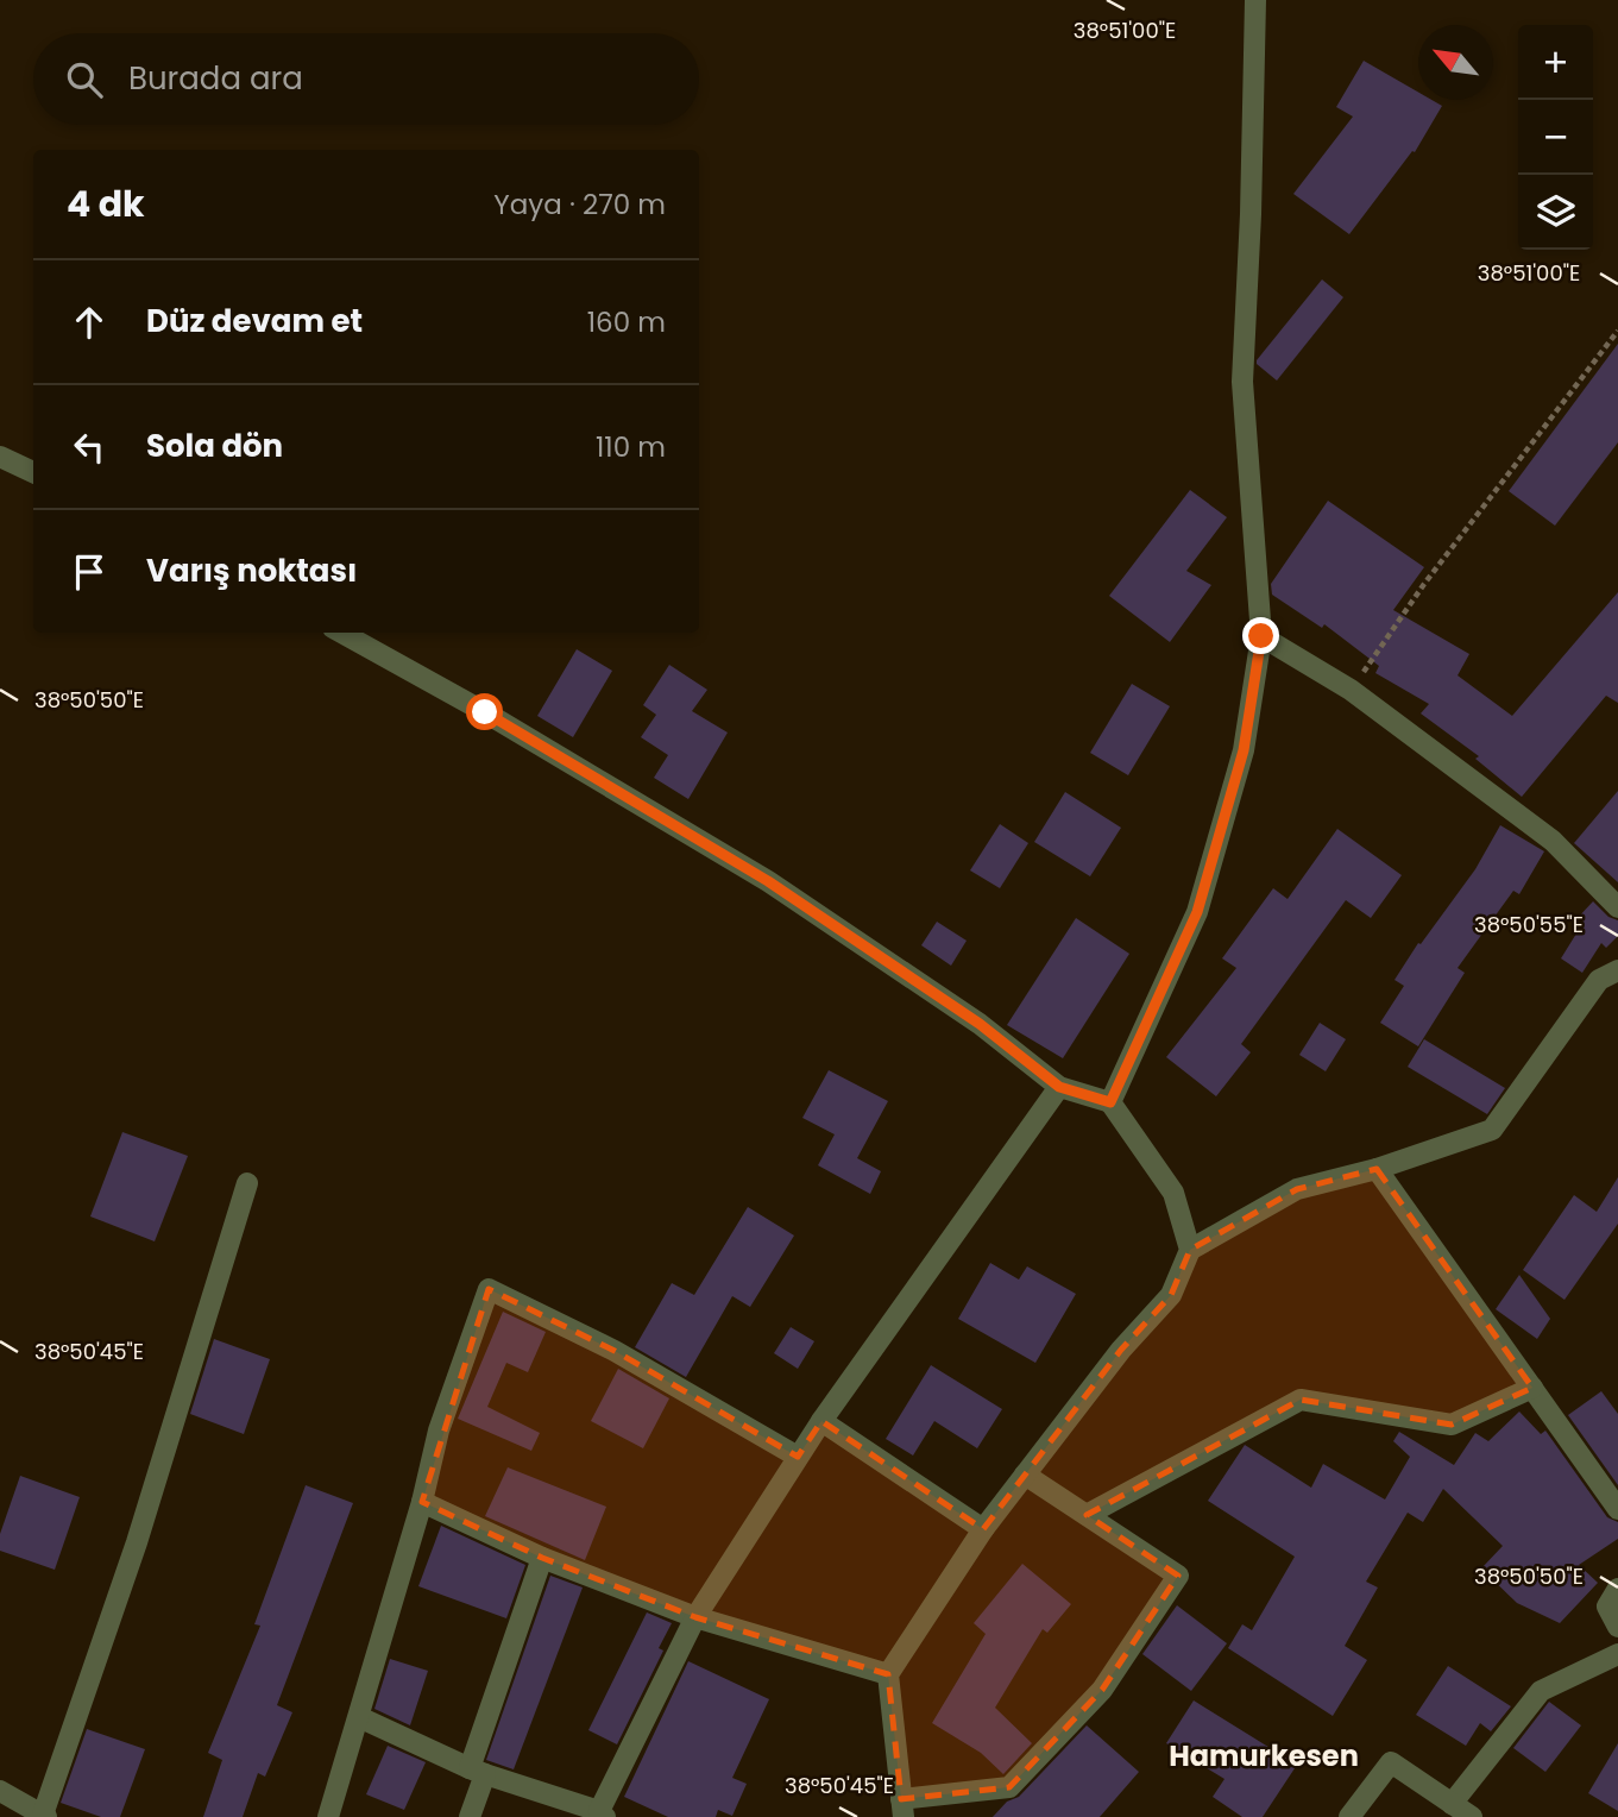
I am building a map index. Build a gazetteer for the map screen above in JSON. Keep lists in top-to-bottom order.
{
  "districts": ["Hamurkesen"],
  "north": "top left",
  "page": {
    "map_buttons": ["+", "−"],
    "search": "Burada ara",
    "heading": ["4 dk", "Yaya · 270 m"],
    "list": [
      ["Düz devam et", "160 m"],
      ["Sola dön", "110 m"],
      "Varış noktası"
    ]
  },
  "coordinates": [
    "38°51'00\"E",
    "38°50'50\"E",
    "38°50'55\"E",
    "38°50'45\"E"
  ]
}
